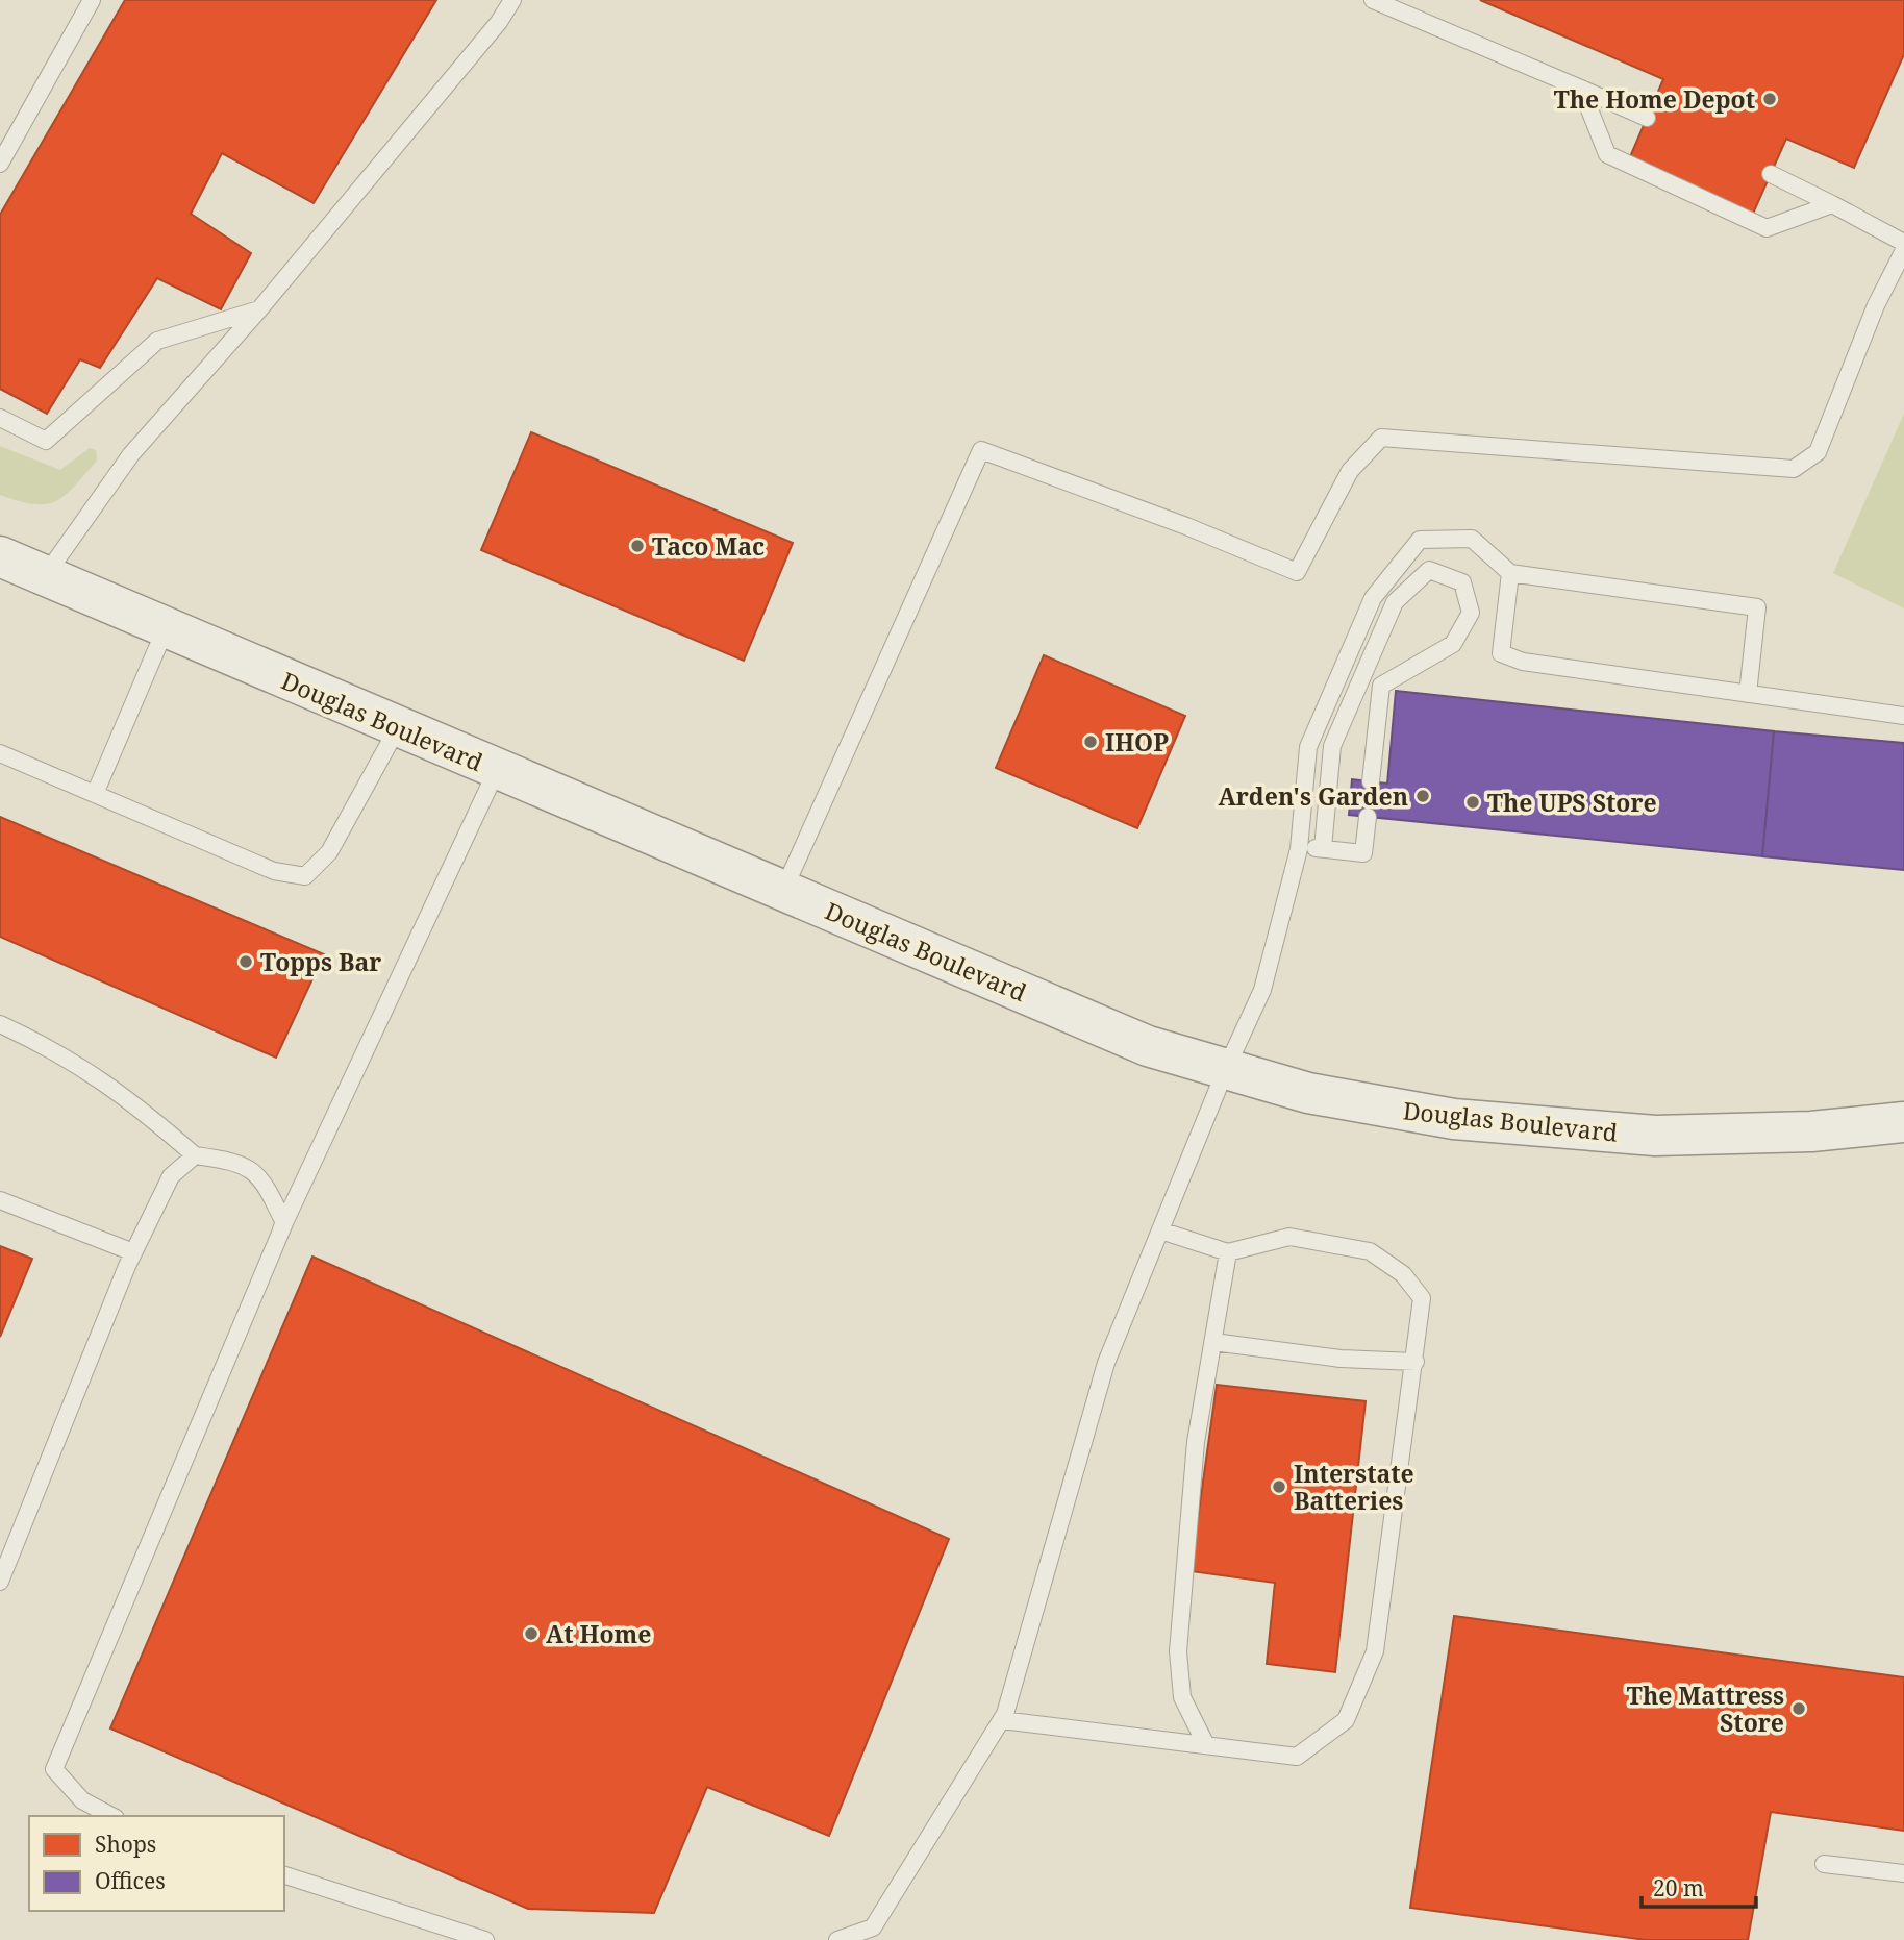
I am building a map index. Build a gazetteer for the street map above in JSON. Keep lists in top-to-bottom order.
{
  "streets": {
    "main road": ["Douglas Boulevard"]
  },
  "places": [
    "The Home Depot",
    "Taco Mac",
    "IHOP",
    "Arden's Garden",
    "The UPS Store",
    "Topps Bar",
    "Interstate Batteries",
    "At Home",
    "The Mattress Store"
  ],
  "legend": ["Shops", "Offices"],
  "scale_bar": "20 m"
}
